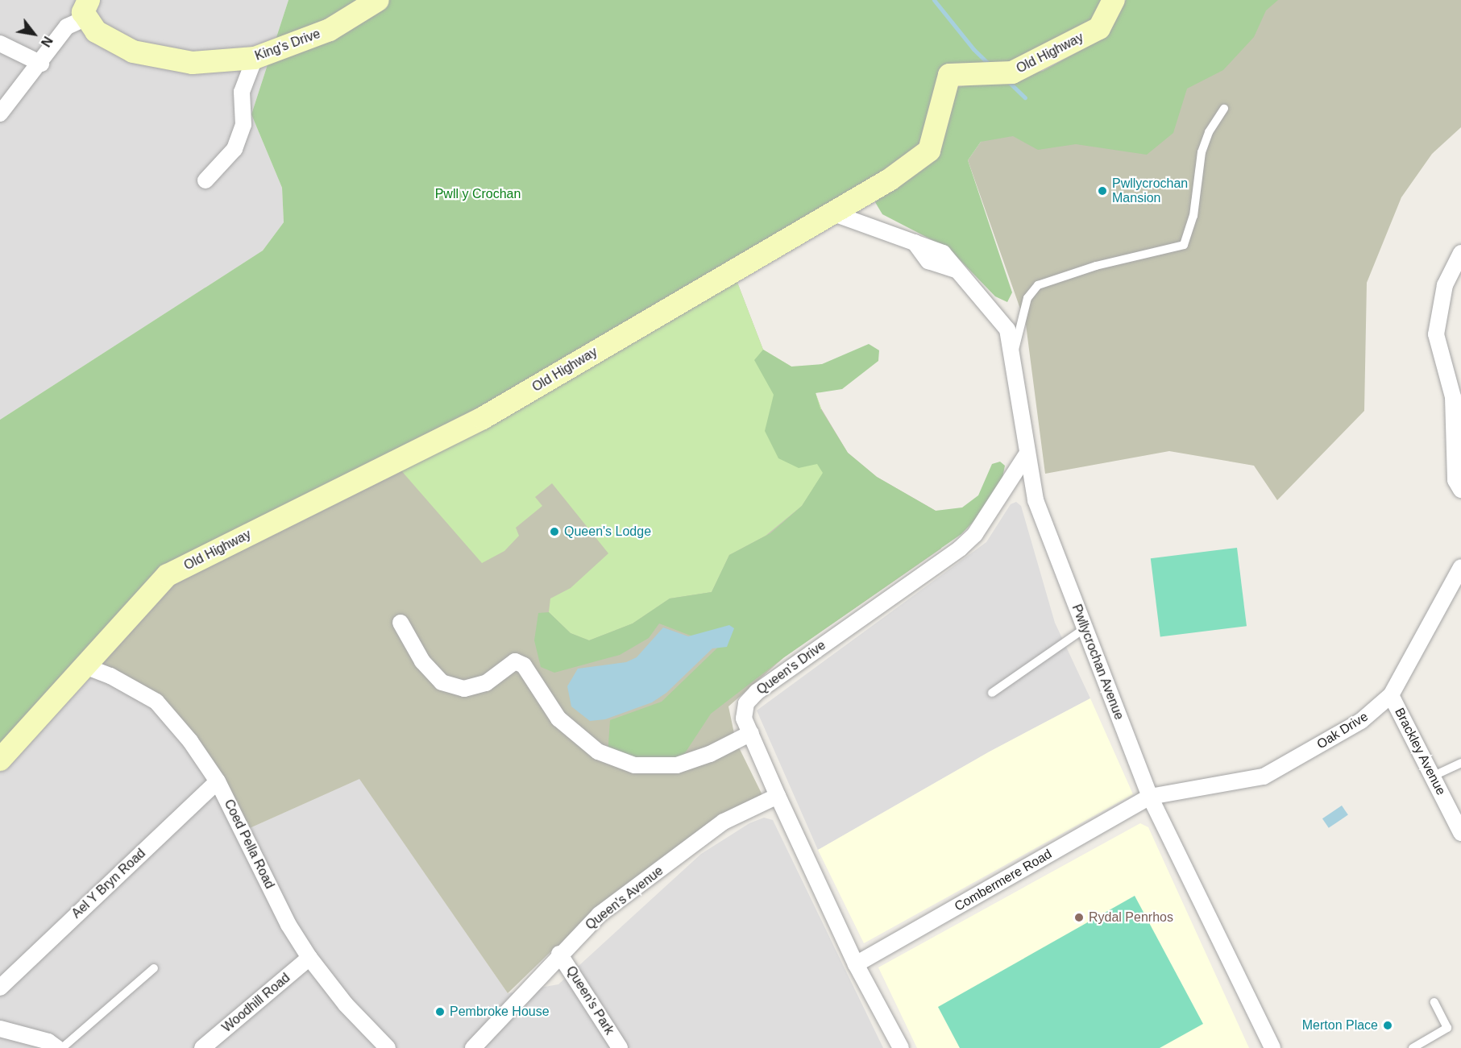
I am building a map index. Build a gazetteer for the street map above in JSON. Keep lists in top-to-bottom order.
{
  "streets": {
    "street": [
      "King's Drive",
      "Old Highway",
      "Pwllycrochan Avenue",
      "Queen's Drive",
      "Oak Drive",
      "Brackley Avenue",
      "Coed Pella Road",
      "Combermere Road",
      "Ael Y Bryn Road",
      "Queen's Avenue",
      "Queen's Park",
      "Woodhill Road"
    ]
  },
  "crossings": [
    ["Old Highway", "Pwllycrochan Avenue"],
    ["Old Highway", "Coed Pella Road"],
    ["Pwllycrochan Avenue", "Queen's Drive"],
    ["Pwllycrochan Avenue", "Oak Drive"],
    ["Pwllycrochan Avenue", "Combermere Road"],
    ["Queen's Drive", "Combermere Road"],
    ["Queen's Drive", "Queen's Avenue"],
    ["Oak Drive", "Brackley Avenue"],
    ["Oak Drive", "Combermere Road"],
    ["Coed Pella Road", "Ael Y Bryn Road"],
    ["Coed Pella Road", "Woodhill Road"],
    ["Queen's Avenue", "Queen's Park"]
  ],
  "parks": ["Pwll y Crochan"],
  "places": [
    "Pwllycrochan Mansion",
    "Queen's Lodge",
    "Rydal Penrhos",
    "Pembroke House",
    "Merton Place"
  ],
  "north": "bottom right"
}
